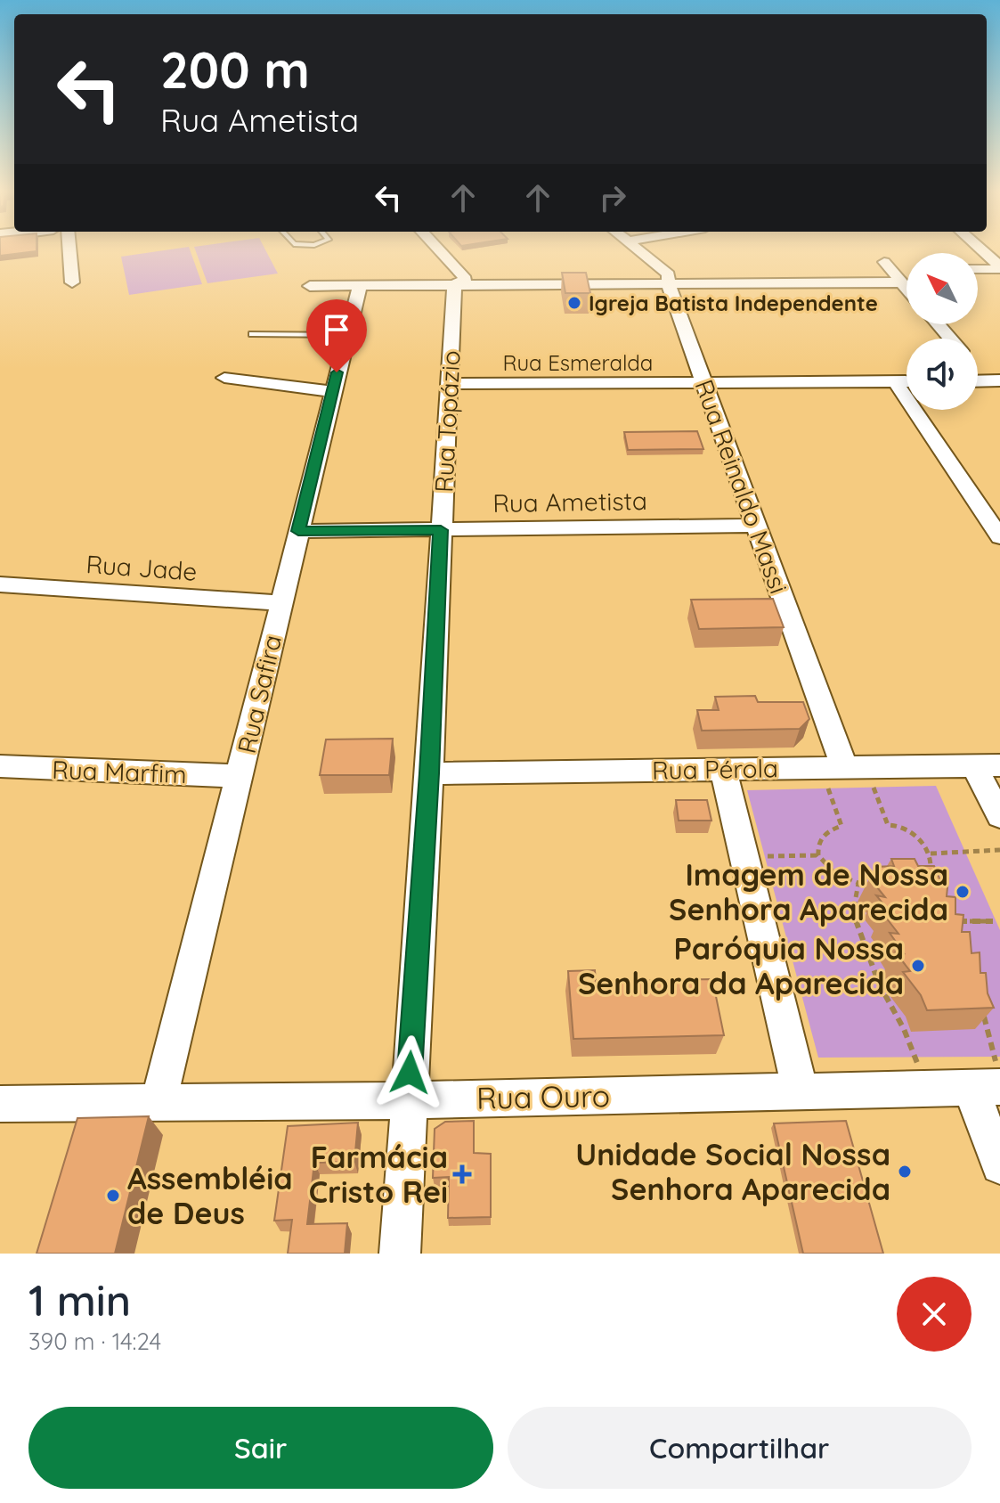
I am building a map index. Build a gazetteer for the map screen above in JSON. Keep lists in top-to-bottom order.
{
  "streets": {
    "street": [
      "Rua Esmeralda",
      "Rua Topázio",
      "Rua Reinaldo Massi",
      "Rua Ametista",
      "Rua Jade",
      "Rua Safira",
      "Rua Pérola",
      "Rua Marfim",
      "Rua Ouro"
    ]
  },
  "crossings": [
    ["Rua Esmeralda", "Rua Topázio"],
    ["Rua Esmeralda", "Rua Reinaldo Massi"],
    ["Rua Topázio", "Rua Ametista"],
    ["Rua Topázio", "Rua Pérola"],
    ["Rua Topázio", "Rua Ouro"],
    ["Rua Reinaldo Massi", "Rua Ametista"],
    ["Rua Reinaldo Massi", "Rua Pérola"],
    ["Rua Ametista", "Rua Safira"],
    ["Rua Jade", "Rua Safira"],
    ["Rua Safira", "Rua Marfim"],
    ["Rua Safira", "Rua Ouro"]
  ],
  "places": {
    "other": [
      "Igreja Batista Independente",
      "Imagem de Nossa Senhora Aparecida",
      "Paróquia Nossa Senhora da Aparecida",
      "Unidade Social Nossa Senhora Aparecida",
      "Assembléia de Deus"
    ],
    "health": ["Farmácia Cristo Rei"]
  },
  "north": "top left",
  "page": {
    "turn": ["200 m", "Rua Ametista"],
    "heading": ["1 min", "390 m · 14:24"],
    "buttons": ["Sair", "Compartilhar"]
  }
}
